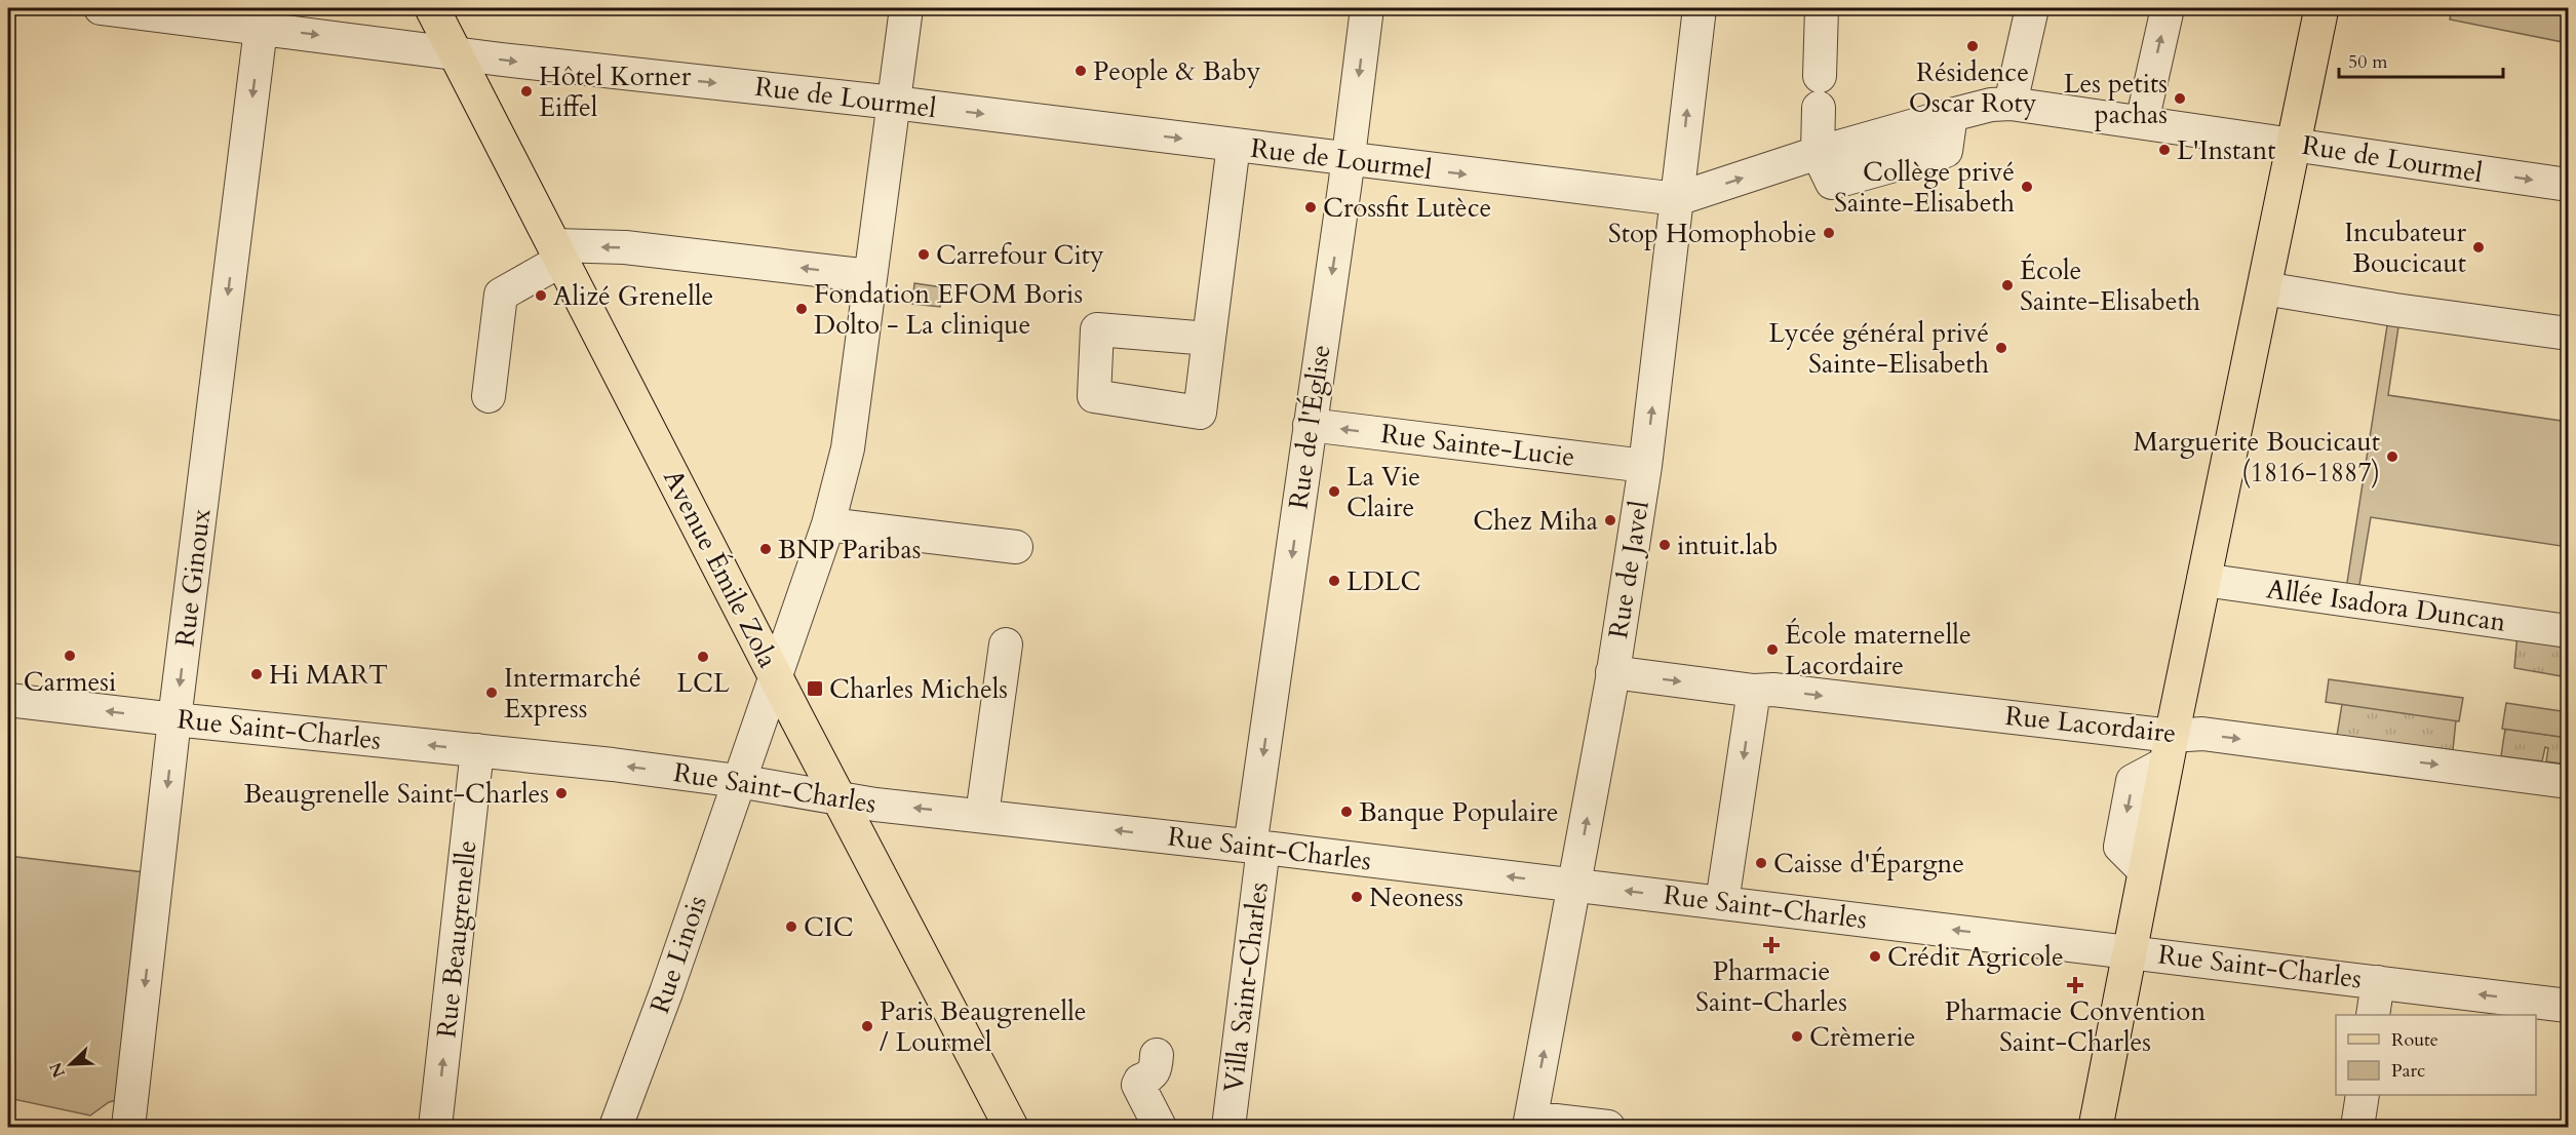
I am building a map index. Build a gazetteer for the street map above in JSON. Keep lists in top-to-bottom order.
{
  "streets": {
    "main road": ["Avenue Émile Zola"],
    "street": [
      "Rue de Lourmel",
      "Rue de l'Église",
      "Rue Sainte-Lucie",
      "Rue de Javel",
      "Rue Ginoux",
      "Allée Isadora Duncan",
      "Rue Lacordaire",
      "Rue Saint-Charles",
      "Rue Beaugrenelle",
      "Rue Linois",
      "Villa Saint-Charles"
    ]
  },
  "crossings": [
    ["Rue de Lourmel", "Rue de l'Église"],
    ["Rue de Lourmel", "Avenue Émile Zola"],
    ["Rue de Lourmel", "Rue de Javel"],
    ["Rue de Lourmel", "Rue Ginoux"],
    ["Rue de Lourmel", "Rue Linois"],
    ["Rue de l'Église", "Rue Sainte-Lucie"],
    ["Rue de l'Église", "Rue Saint-Charles"],
    ["Rue de l'Église", "Villa Saint-Charles"],
    ["Rue Sainte-Lucie", "Rue de Javel"],
    ["Avenue Émile Zola", "Rue Saint-Charles"],
    ["Avenue Émile Zola", "Rue Linois"],
    ["Rue de Javel", "Rue Lacordaire"],
    ["Rue de Javel", "Rue Saint-Charles"],
    ["Rue Ginoux", "Rue Saint-Charles"],
    ["Rue Saint-Charles", "Rue Beaugrenelle"],
    ["Rue Saint-Charles", "Rue Linois"],
    ["Rue Saint-Charles", "Villa Saint-Charles"]
  ],
  "one_way": [
    "Rue Sainte-Lucie",
    "Rue Ginoux",
    "Rue Lacordaire",
    "Rue Saint-Charles",
    "Rue Beaugrenelle"
  ],
  "places": {
    "other": [
      "Résidence Oscar Roty",
      "People & Baby",
      "Hôtel Korner Eiffel",
      "Les petits pachas",
      "L'Instant",
      "Collège privé Sainte-Elisabeth",
      "Crossfit Lutèce",
      "Stop Homophobie",
      "Incubateur Boucicaut",
      "Carrefour City",
      "École Sainte-Elisabeth",
      "Alizé Grenelle",
      "Fondation EFOM Boris Dolto - La clinique",
      "Lycée général privé Sainte-Elisabeth",
      "Marguerite Boucicaut (1816-1887)",
      "La Vie Claire",
      "Chez Miha",
      "intuit.lab",
      "BNP Paribas",
      "LDLC",
      "École maternelle Lacordaire",
      "Carmesi",
      "LCL",
      "Hi MART",
      "Intermarché Express",
      "Beaugrenelle Saint-Charles",
      "Banque Populaire",
      "Caisse d'Épargne",
      "Neoness",
      "CIC",
      "Crédit Agricole",
      "Paris Beaugrenelle / Lourmel",
      "Crèmerie"
    ],
    "transit": ["Charles Michels"],
    "health": ["Pharmacie Saint-Charles", "Pharmacie Convention Saint-Charles"]
  },
  "legend": ["Route", "Parc"],
  "scale_bar": "50 m",
  "north": "bottom left"
}
